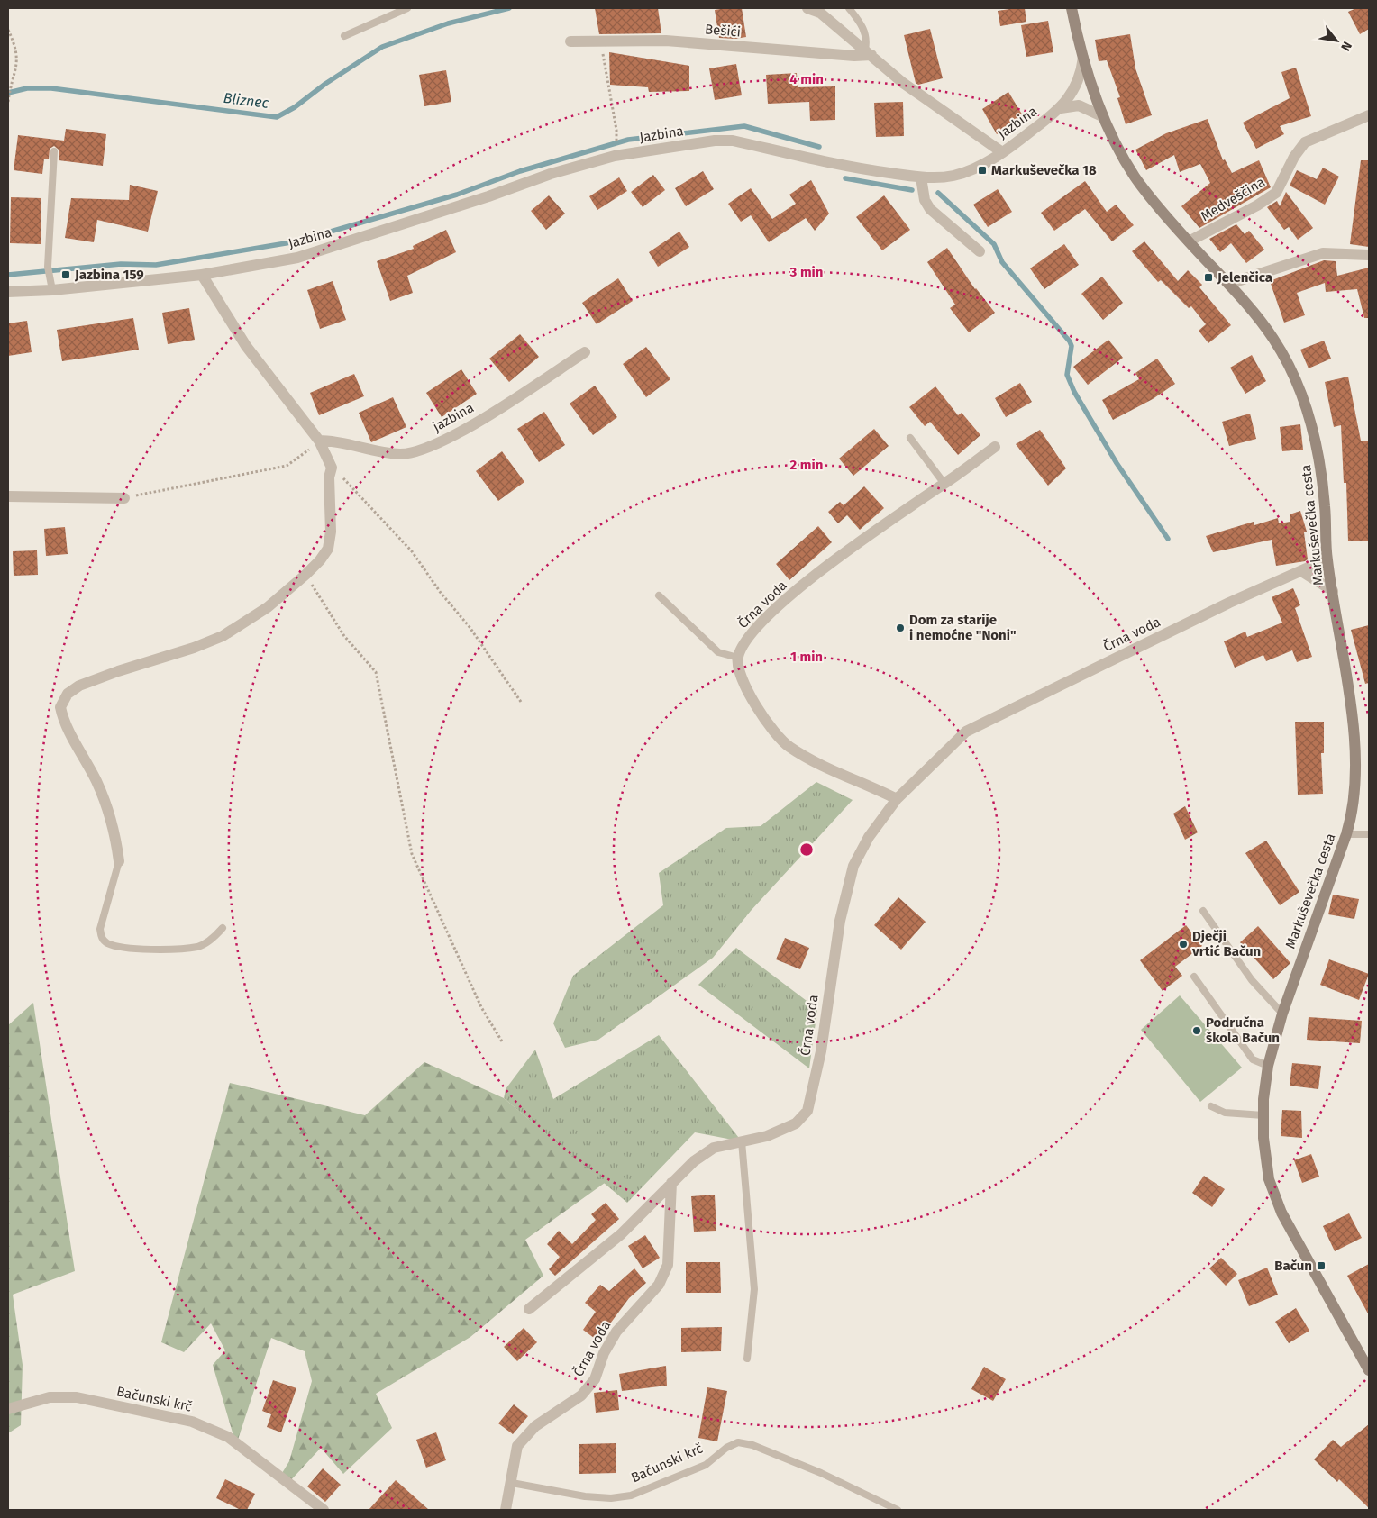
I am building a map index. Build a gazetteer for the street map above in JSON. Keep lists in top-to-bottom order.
{
  "streets": {
    "main road": ["Markuševečka cesta"],
    "street": [
      "Bešići",
      "Jazbina",
      "Medveščina",
      "jazbina",
      "Črna voda",
      "Bačunski krč"
    ]
  },
  "crossings": [
    ["Jazbina", "Markuševečka cesta"],
    ["Medveščina", "Markuševečka cesta"],
    ["Markuševečka cesta", "Črna voda"],
    ["Črna voda", "Bačunski krč"]
  ],
  "water": ["Bliznec"],
  "places": {
    "transit": [
      "Markuševečka 18",
      "Jazbina 159",
      "Jelenčica",
      "Bačun"
    ],
    "other": ["Dom za starije i nemoćne \"Noni\"", "Dječji vrtić Bačun", "Područna škola Bačun"]
  },
  "north": "bottom right",
  "rings": [
    "4 min",
    "3 min",
    "2 min",
    "1 min"
  ]
}
